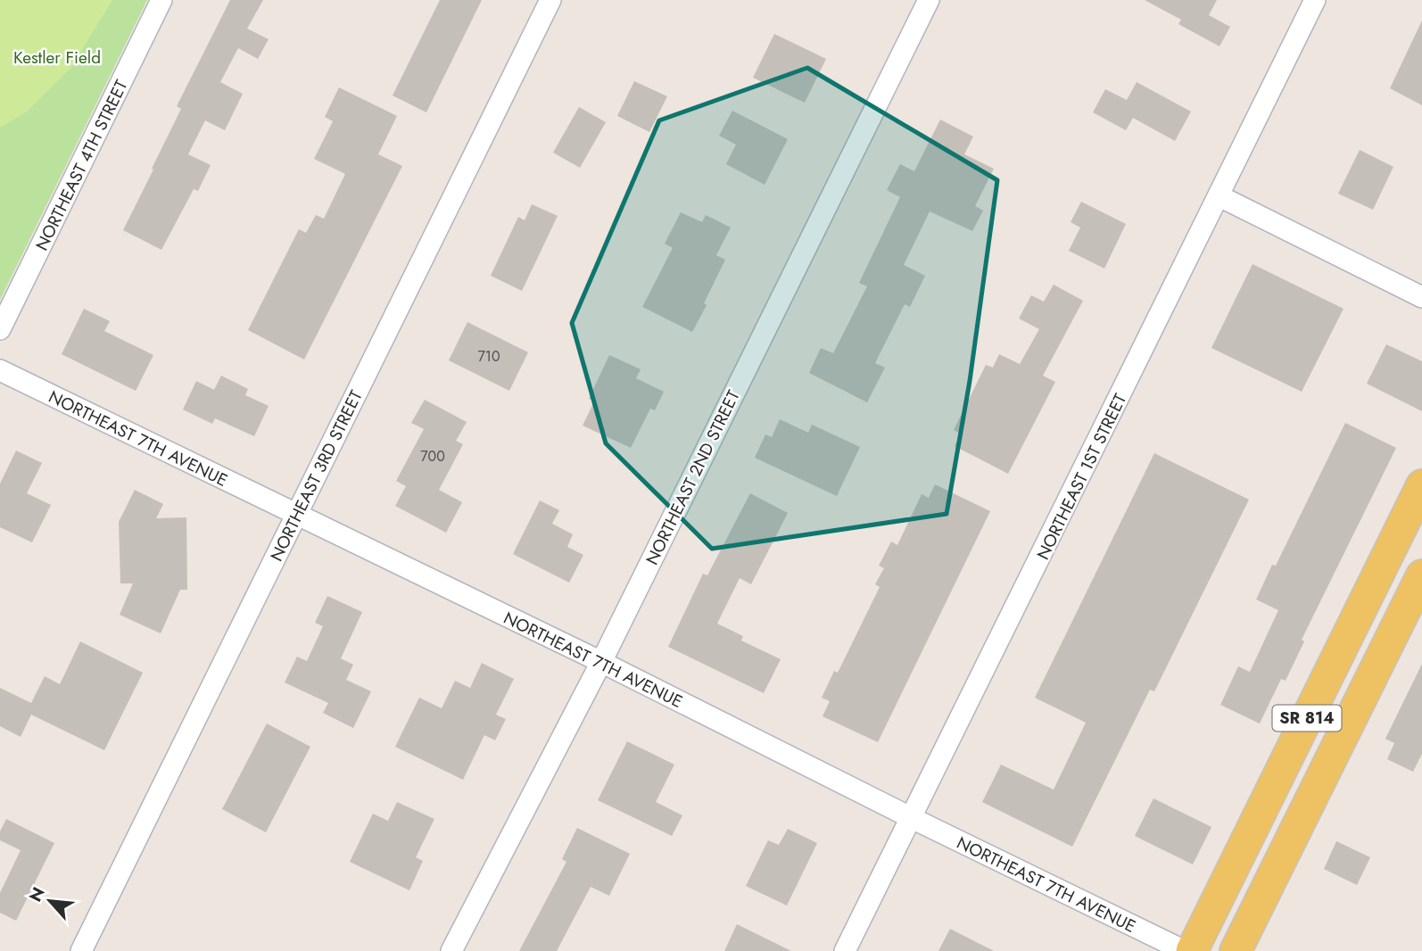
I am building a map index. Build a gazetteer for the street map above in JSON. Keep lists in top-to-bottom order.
{
  "streets": {
    "main road": ["SR 814"],
    "street": [
      "NORTHEAST 4TH STREET",
      "NORTHEAST 7TH AVENUE",
      "NORTHEAST 3RD STREET",
      "NORTHEAST 1ST STREET",
      "NORTHEAST 2ND STREET"
    ]
  },
  "crossings": [
    ["NORTHEAST 7TH AVENUE", "NORTHEAST 3RD STREET"],
    ["NORTHEAST 7TH AVENUE", "NORTHEAST 1ST STREET"],
    ["NORTHEAST 7TH AVENUE", "NORTHEAST 2ND STREET"]
  ],
  "parks": ["Kestler Field"],
  "house_numbers": ["710", "700"],
  "north": "top left"
}
